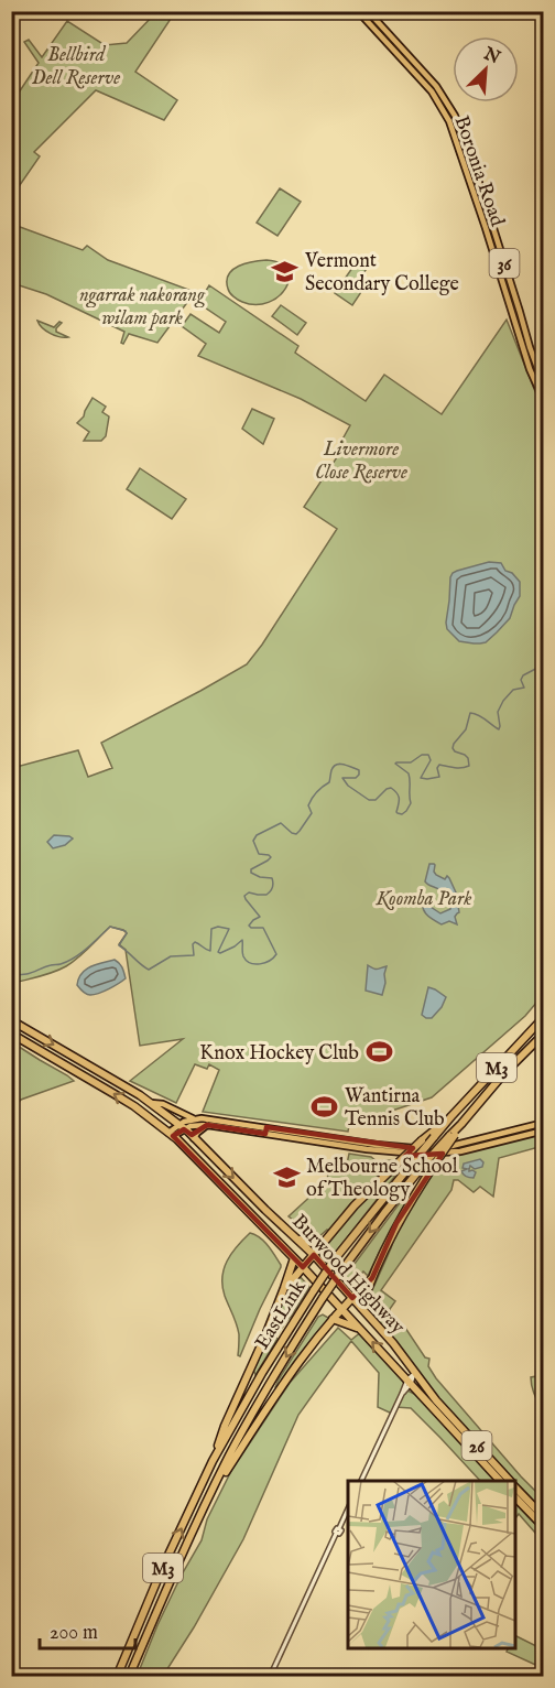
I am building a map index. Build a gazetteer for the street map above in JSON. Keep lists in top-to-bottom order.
{
  "streets": {
    "highway": [
      "M3",
      "Burwood Highway",
      "EastLink",
      "26"
    ],
    "main road": ["Boronia Road", "36"]
  },
  "parks": [
    "Bellbird Dell Reserve",
    "ngarrak nakorang wilam park",
    "Livermore Close Reserve",
    "Koomba Park"
  ],
  "places": {
    "school or university": ["Vermont Secondary College", "Melbourne School of Theology"],
    "sports": ["Knox Hockey Club", "Wantirna Tennis Club"]
  },
  "scale_bar": "200 m",
  "north": "top right"
}
